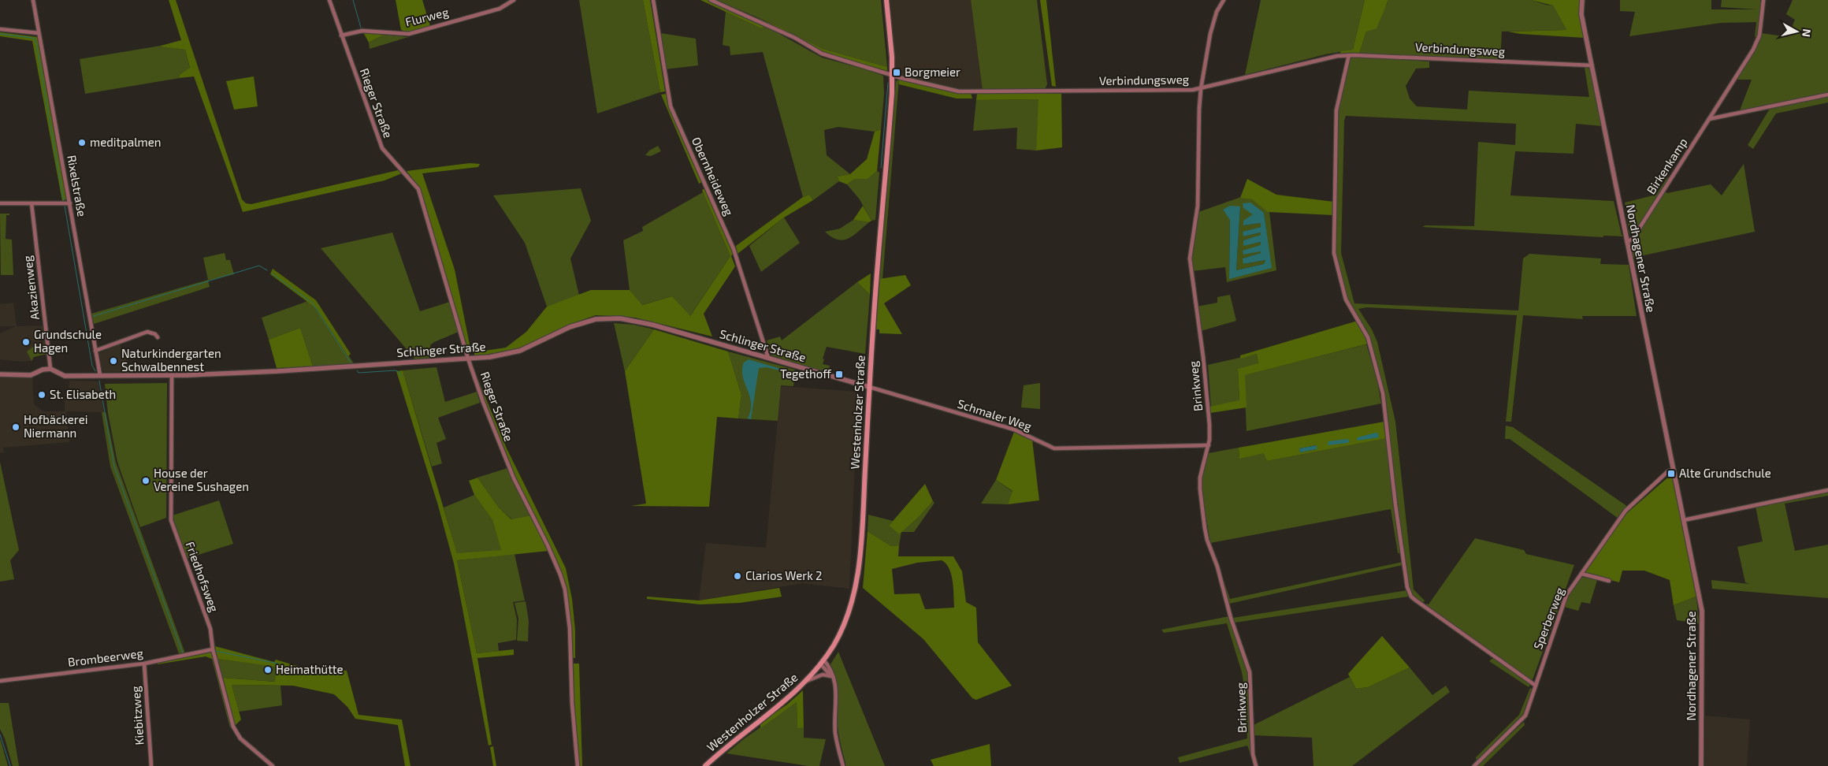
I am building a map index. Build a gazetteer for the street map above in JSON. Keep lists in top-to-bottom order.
{
  "streets": {
    "main road": ["Westenholzer Straße"],
    "street": [
      "Flurweg",
      "Verbindungsweg",
      "Rieger Straße",
      "Birkenkamp",
      "Obernheideweg",
      "Rixelstraße",
      "Nordhagener Straße",
      "Akazienweg",
      "Schlinger Straße",
      "Brinkweg",
      "Schmaler Weg",
      "Friedhofsweg",
      "Sperberweg",
      "Brombeerweg",
      "Kiebitzweg"
    ]
  },
  "crossings": [
    ["Flurweg", "Rieger Straße"],
    ["Verbindungsweg", "Nordhagener Straße"],
    ["Verbindungsweg", "Brinkweg"],
    ["Verbindungsweg", "Westenholzer Straße"],
    ["Rieger Straße", "Schlinger Straße"],
    ["Birkenkamp", "Nordhagener Straße"],
    ["Obernheideweg", "Schlinger Straße"],
    ["Rixelstraße", "Schlinger Straße"],
    ["Nordhagener Straße", "Sperberweg"],
    ["Akazienweg", "Schlinger Straße"],
    ["Schlinger Straße", "Westenholzer Straße"],
    ["Schlinger Straße", "Schmaler Weg"],
    ["Schlinger Straße", "Friedhofsweg"],
    ["Brinkweg", "Schmaler Weg"],
    ["Westenholzer Straße", "Schmaler Weg"],
    ["Friedhofsweg", "Brombeerweg"],
    ["Brombeerweg", "Kiebitzweg"]
  ],
  "places": {
    "transit": ["Borgmeier", "Tegethoff", "Alte Grundschule"],
    "other": [
      "meditpalmen",
      "Grundschule Hagen",
      "Naturkindergarten Schwalbennest",
      "St. Elisabeth",
      "Hofbäckerei Niermann",
      "House der Vereine Sushagen",
      "Clarios Werk 2",
      "Heimathütte"
    ]
  },
  "north": "right"
}
